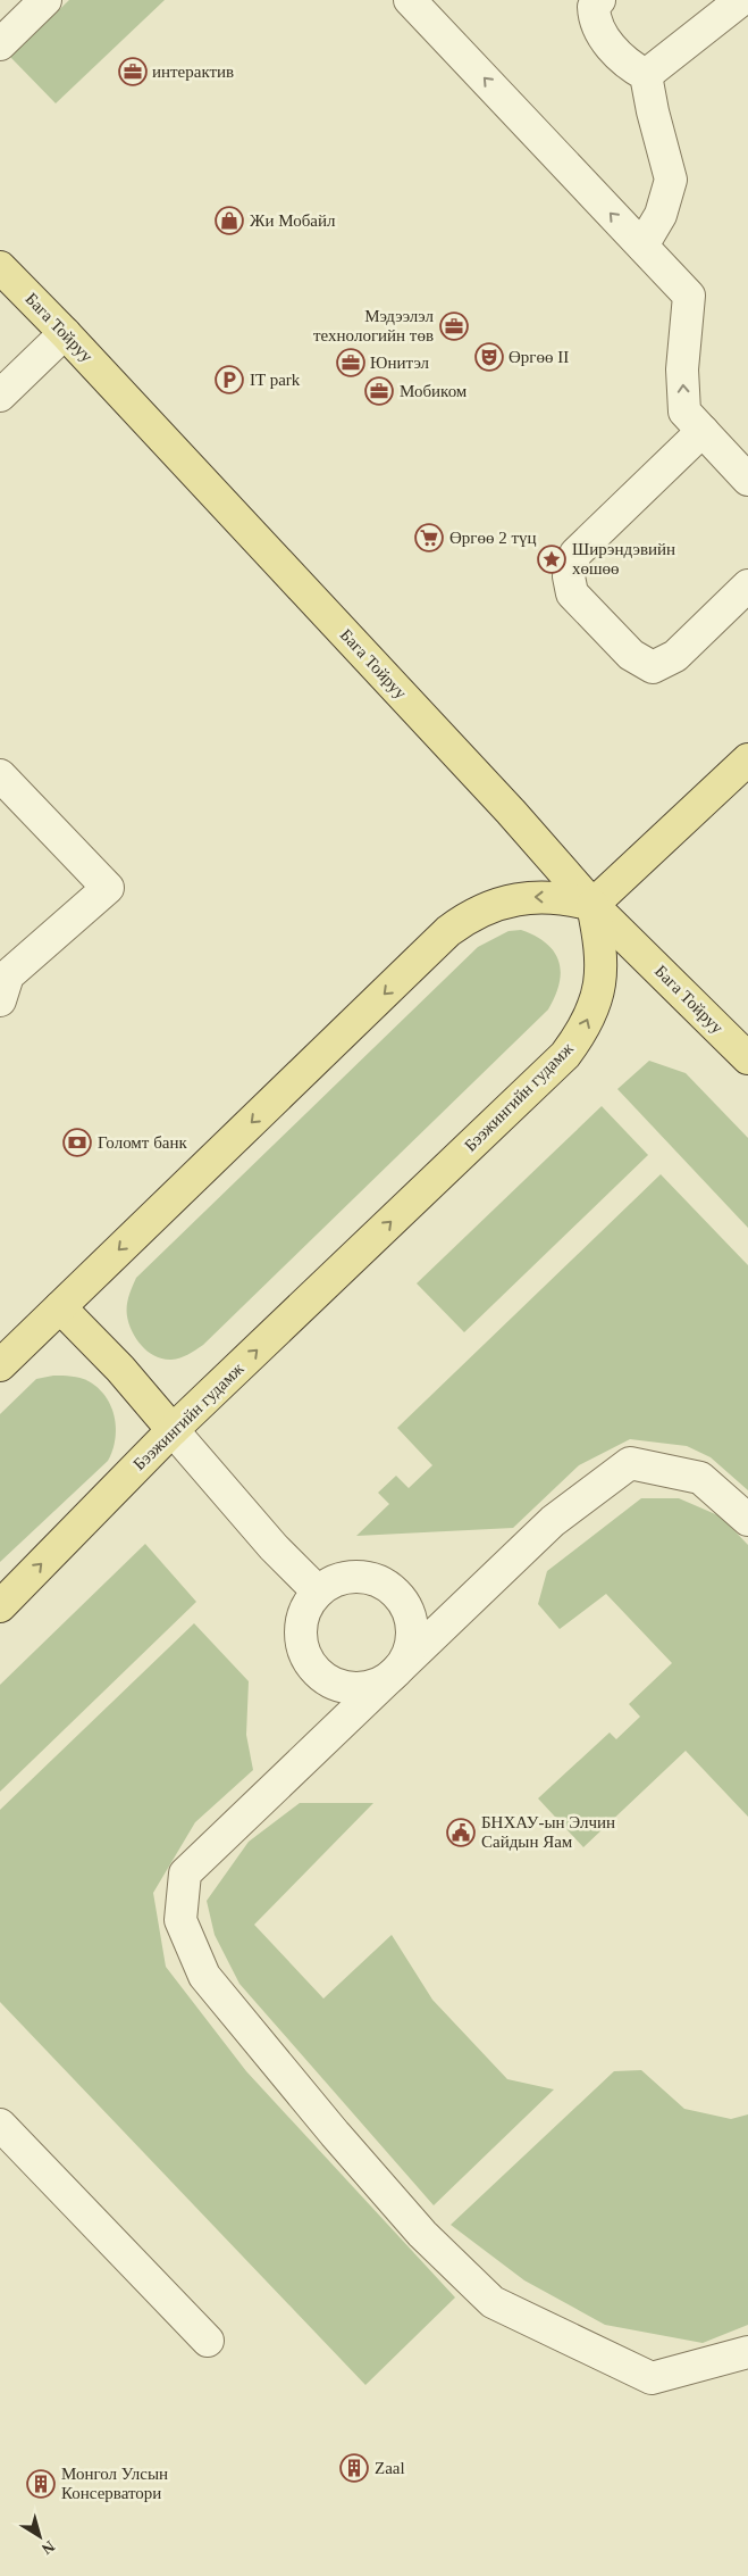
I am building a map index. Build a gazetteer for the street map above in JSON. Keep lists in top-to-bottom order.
{
  "streets": {
    "main road": ["Бага Тойруу", "Бээжингийн гудамж"]
  },
  "crossings": [
    ["Бага Тойруу", "Бээжингийн гудамж"]
  ],
  "places": {
    "office": [
      "интерактив",
      "Мэдээлэл технологийн төв",
      "Юнитэл",
      "Мобиком"
    ],
    "shop": ["Жи Мобайл"],
    "theatre": ["Өргөө II"],
    "parking": ["IT park"],
    "supermarket": ["Өргөө 2 түц"],
    "place": ["Ширэндэвийн хөшөө"],
    "bank": ["Голомт банк"],
    "public building": ["БНХАУ-ын Элчин Сайдын Яам"],
    "building": ["Zaal", "Монгол Улсын Консерватори"]
  },
  "north": "bottom right"
}
